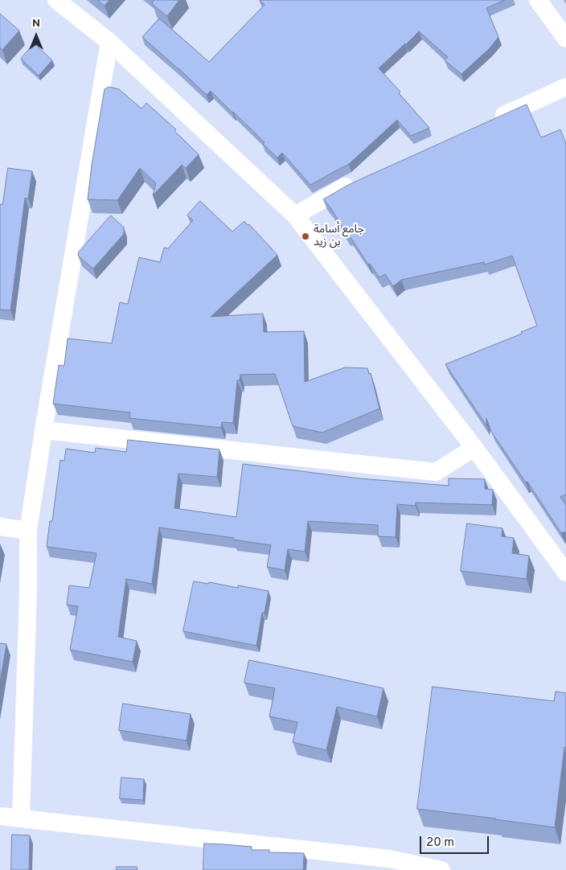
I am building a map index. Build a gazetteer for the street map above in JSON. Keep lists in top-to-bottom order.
{
  "places": ["جامع أسامة بن زيد"],
  "scale_bar": "20 m",
  "north": "top"
}
